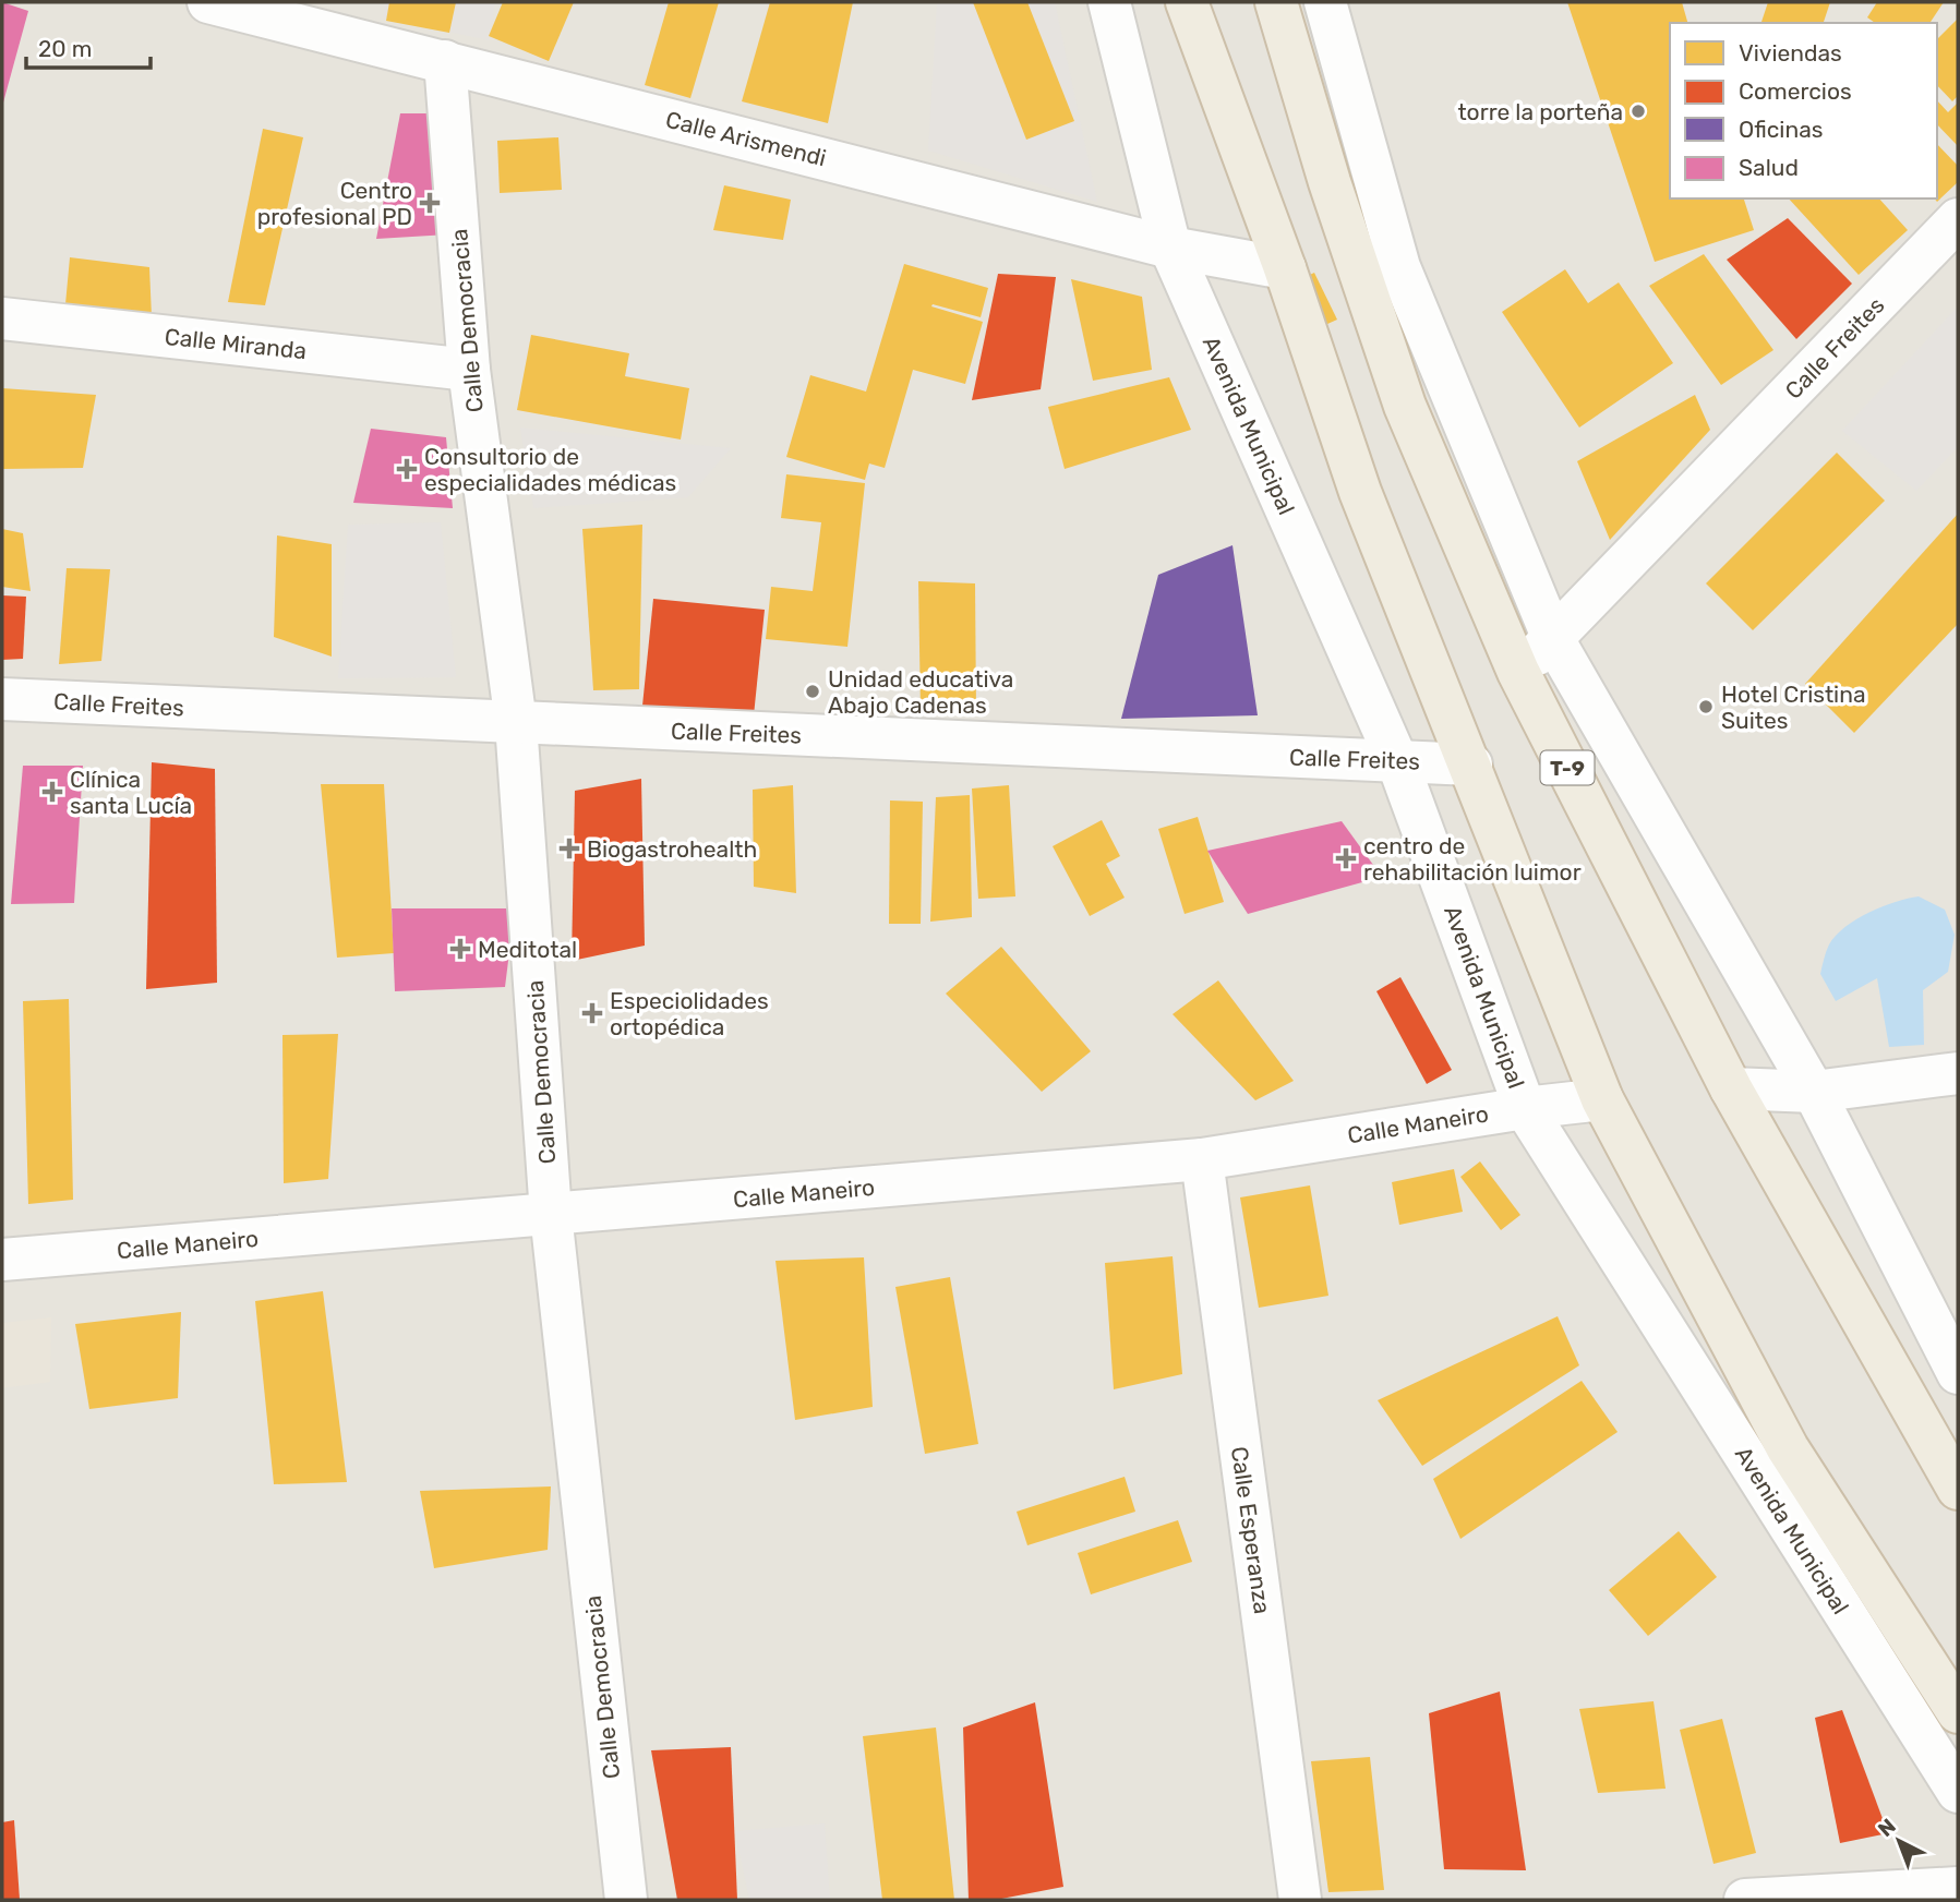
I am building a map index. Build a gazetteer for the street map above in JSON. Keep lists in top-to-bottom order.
{
  "streets": {
    "highway": ["Avenida Municipal", "T-9"],
    "street": [
      "Calle Arismendi",
      "Calle Democracia",
      "Calle Miranda",
      "Calle Freites",
      "Calle Maneiro",
      "Calle Esperanza"
    ]
  },
  "crossings": [
    ["Calle Arismendi", "Calle Democracia"],
    ["Calle Arismendi", "Avenida Municipal"],
    ["Calle Democracia", "Calle Miranda"],
    ["Calle Democracia", "Calle Freites"],
    ["Calle Democracia", "Calle Maneiro"],
    ["Calle Freites", "Avenida Municipal"],
    ["Calle Freites", "T-9"],
    ["Avenida Municipal", "Calle Maneiro"],
    ["Calle Maneiro", "Calle Esperanza"]
  ],
  "places": {
    "other": ["torre la porteña", "Unidad educativa Abajo Cadenas", "Hotel Cristina Suites"],
    "health": [
      "Centro profesional PD",
      "Consultorio de especialidades médicas",
      "Clínica santa Lucía",
      "Biogastrohealth",
      "centro de rehabilitación luimor",
      "Meditotal",
      "Especiolidades ortopédica"
    ]
  },
  "legend": [
    "Viviendas",
    "Comercios",
    "Oficinas",
    "Salud"
  ],
  "scale_bar": "20 m",
  "north": "top left"
}
